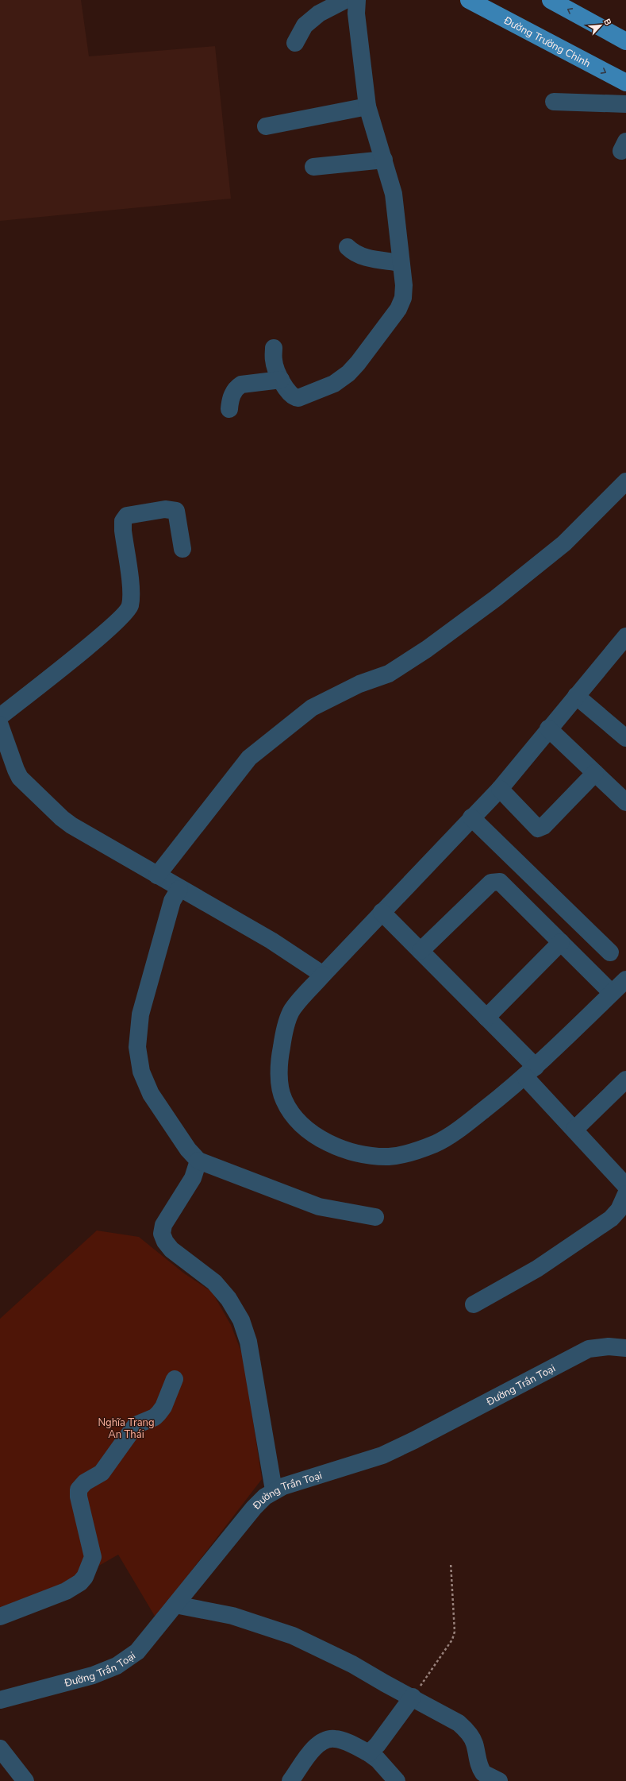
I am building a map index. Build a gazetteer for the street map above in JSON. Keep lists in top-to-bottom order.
{
  "streets": {
    "main road": ["Đường Trường Chinh"],
    "street": ["Đường Trần Toại"]
  },
  "parks": ["Nghĩa Trang An Thái"],
  "north": "top right"
}
